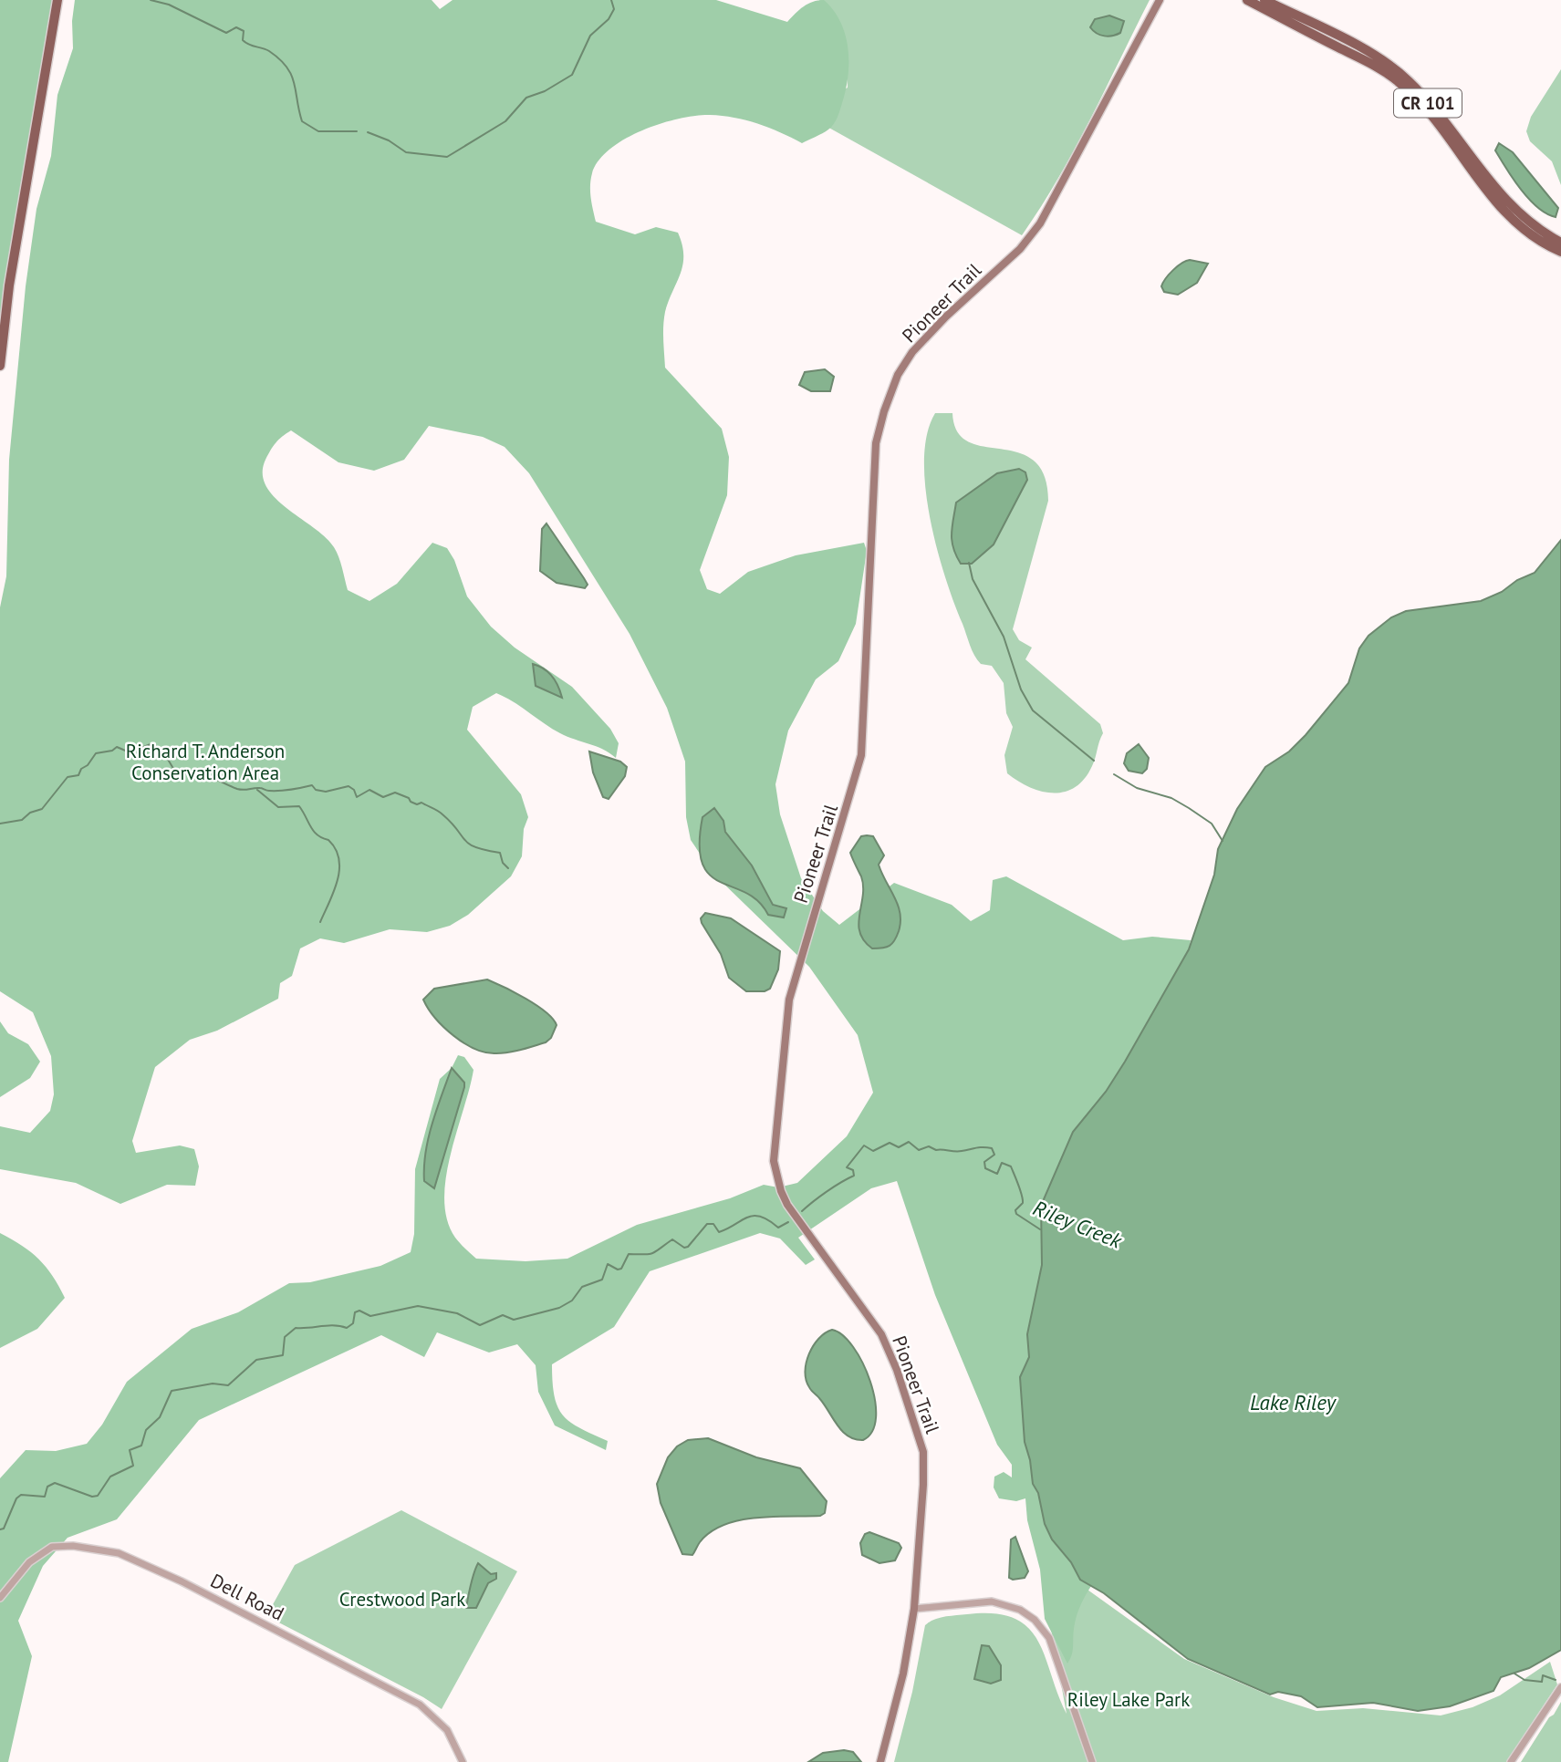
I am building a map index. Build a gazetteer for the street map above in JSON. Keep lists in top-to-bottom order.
{
  "streets": {
    "main road": ["CR 101", "Pioneer Trail"],
    "street": ["Dell Road"]
  },
  "water": ["Riley Creek", "Lake Riley"],
  "parks": ["Richard T. Anderson Conservation Area", "Crestwood Park", "Riley Lake Park"]
}
